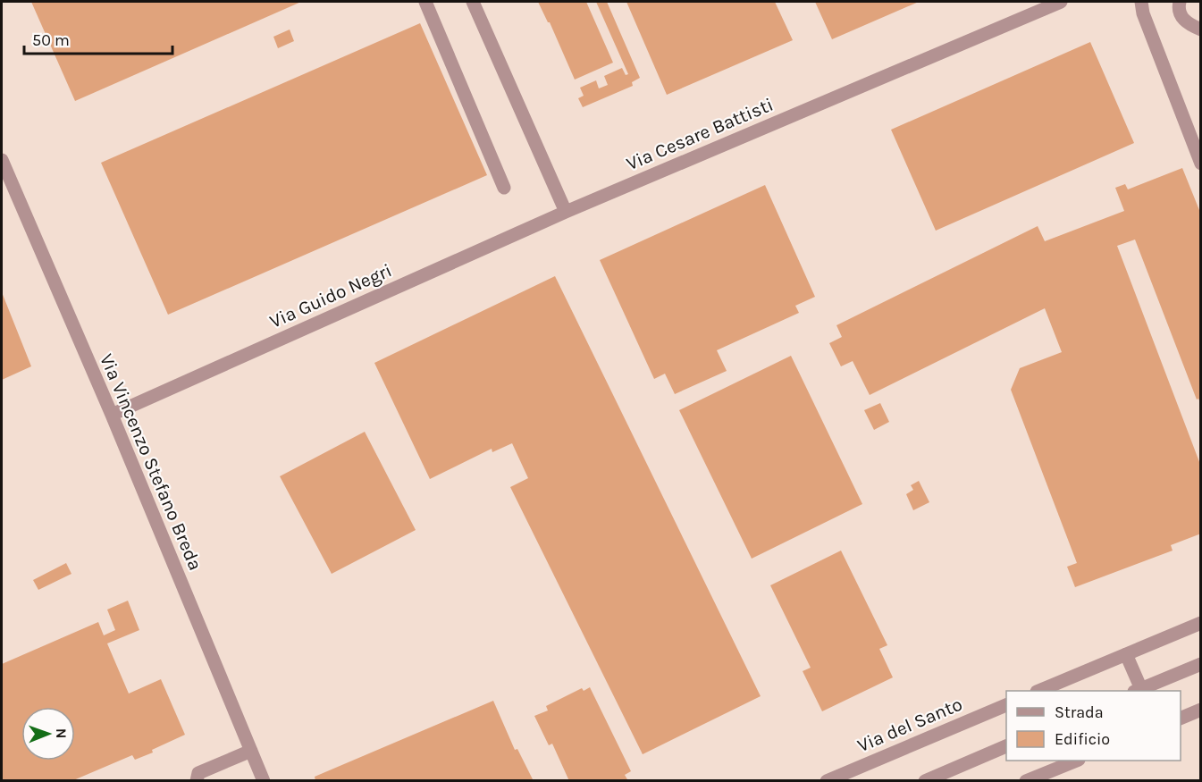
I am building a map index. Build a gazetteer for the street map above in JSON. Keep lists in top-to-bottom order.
{
  "streets": {
    "street": [
      "Via Cesare Battisti",
      "Via Guido Negri",
      "Via Vincenzo Stefano Breda",
      "Via del Santo"
    ]
  },
  "crossings": [
    ["Via Cesare Battisti", "Via Guido Negri"],
    ["Via Guido Negri", "Via Vincenzo Stefano Breda"]
  ],
  "legend": ["Strada", "Edificio"],
  "scale_bar": "50 m",
  "north": "right"
}
